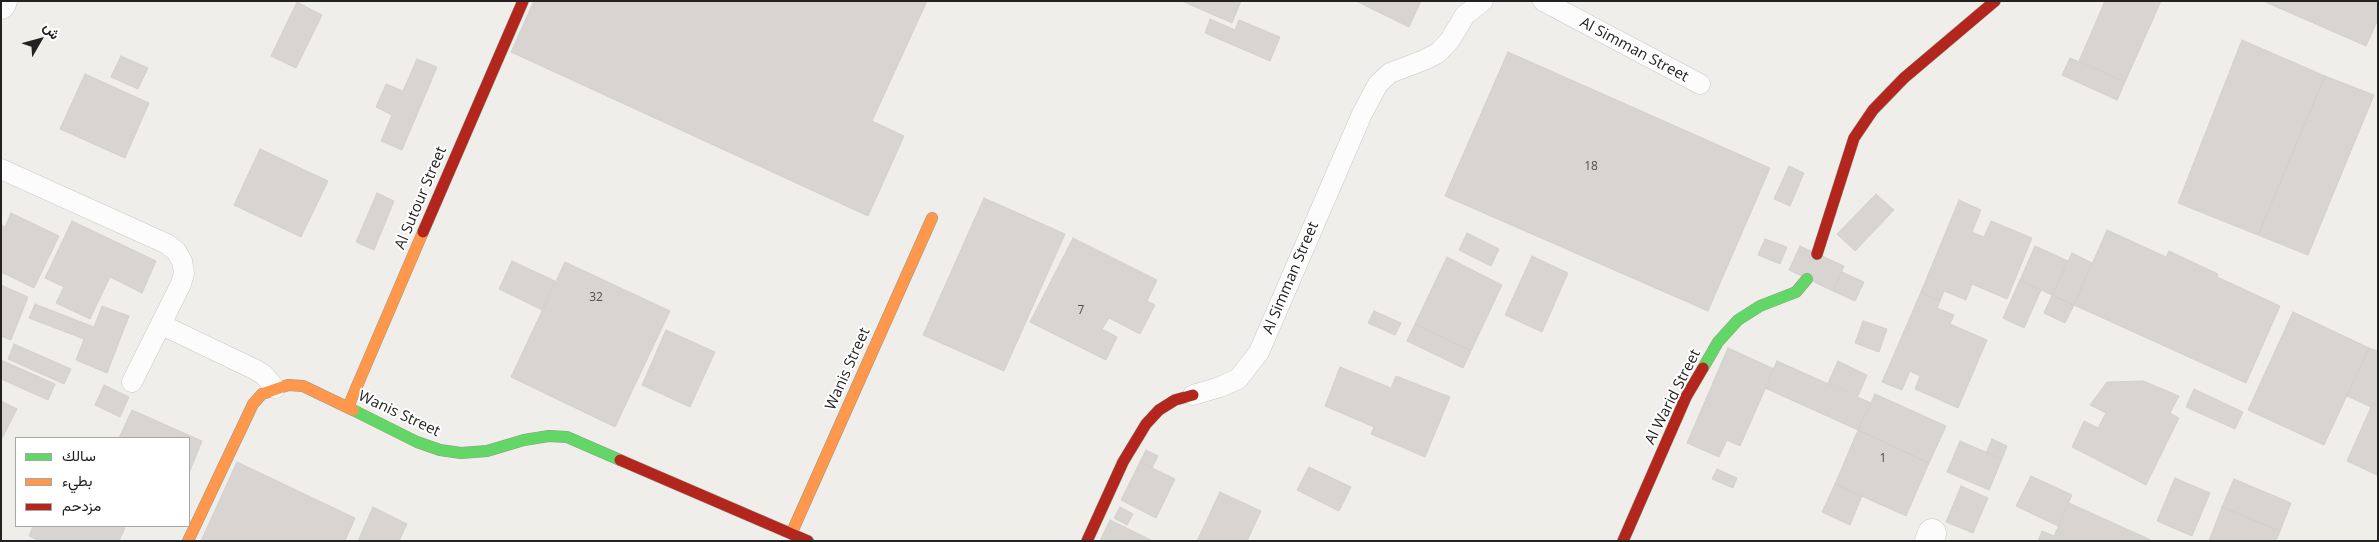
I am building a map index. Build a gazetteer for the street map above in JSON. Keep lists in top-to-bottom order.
{
  "streets": {
    "street": [
      "Al Simman Street",
      "Al Sutour Street",
      "Wanis Street",
      "Al Warid Street"
    ]
  },
  "crossings": [
    ["Al Sutour Street", "Wanis Street"]
  ],
  "house_numbers": [
    "18",
    "32",
    "7",
    "1"
  ],
  "legend": ["سالك", "بطيء", "مزدحم"],
  "north": "top right"
}
